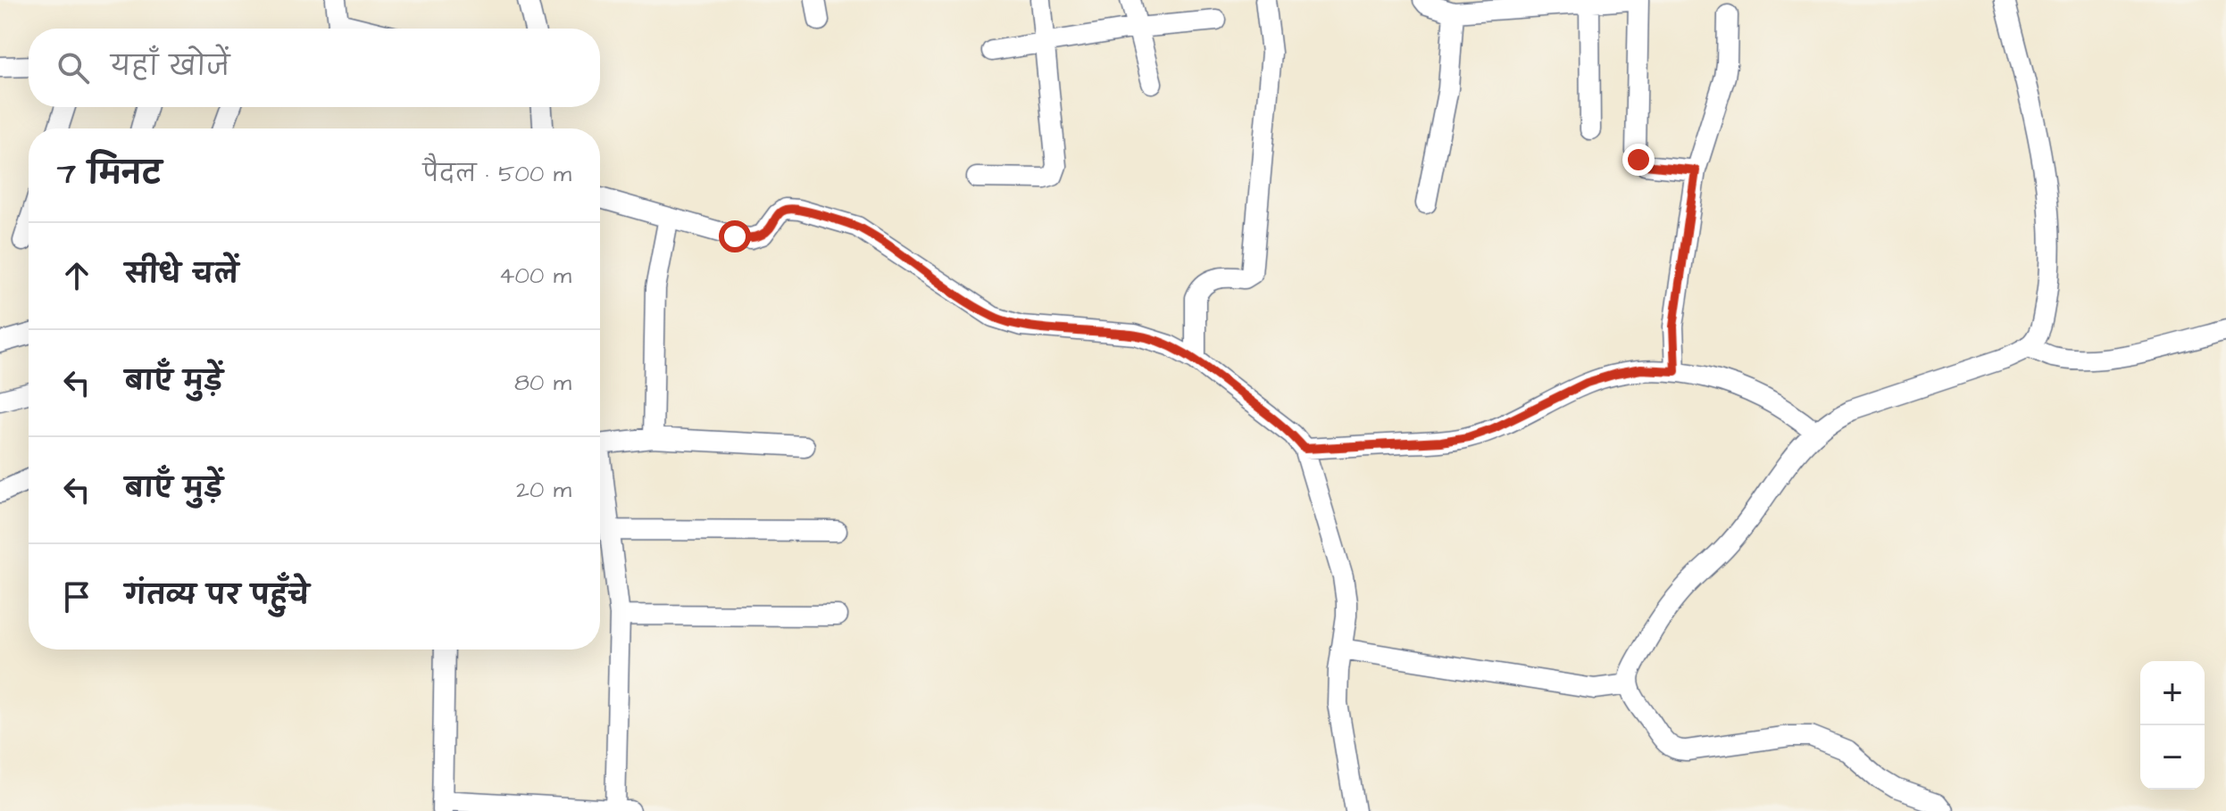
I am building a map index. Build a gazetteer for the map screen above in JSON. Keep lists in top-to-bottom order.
{
  "page": {
    "search": "यहाँ खोजें",
    "heading": ["7 मिनट", "पैदल · 500 m"],
    "list": [
      ["सीधे चलें", "400 m"],
      ["बाएँ मुड़ें", "80 m"],
      ["बाएँ मुड़ें", "20 m"],
      "गंतव्य पर पहुँचे"
    ],
    "map_buttons": ["+", "−"]
  }
}
